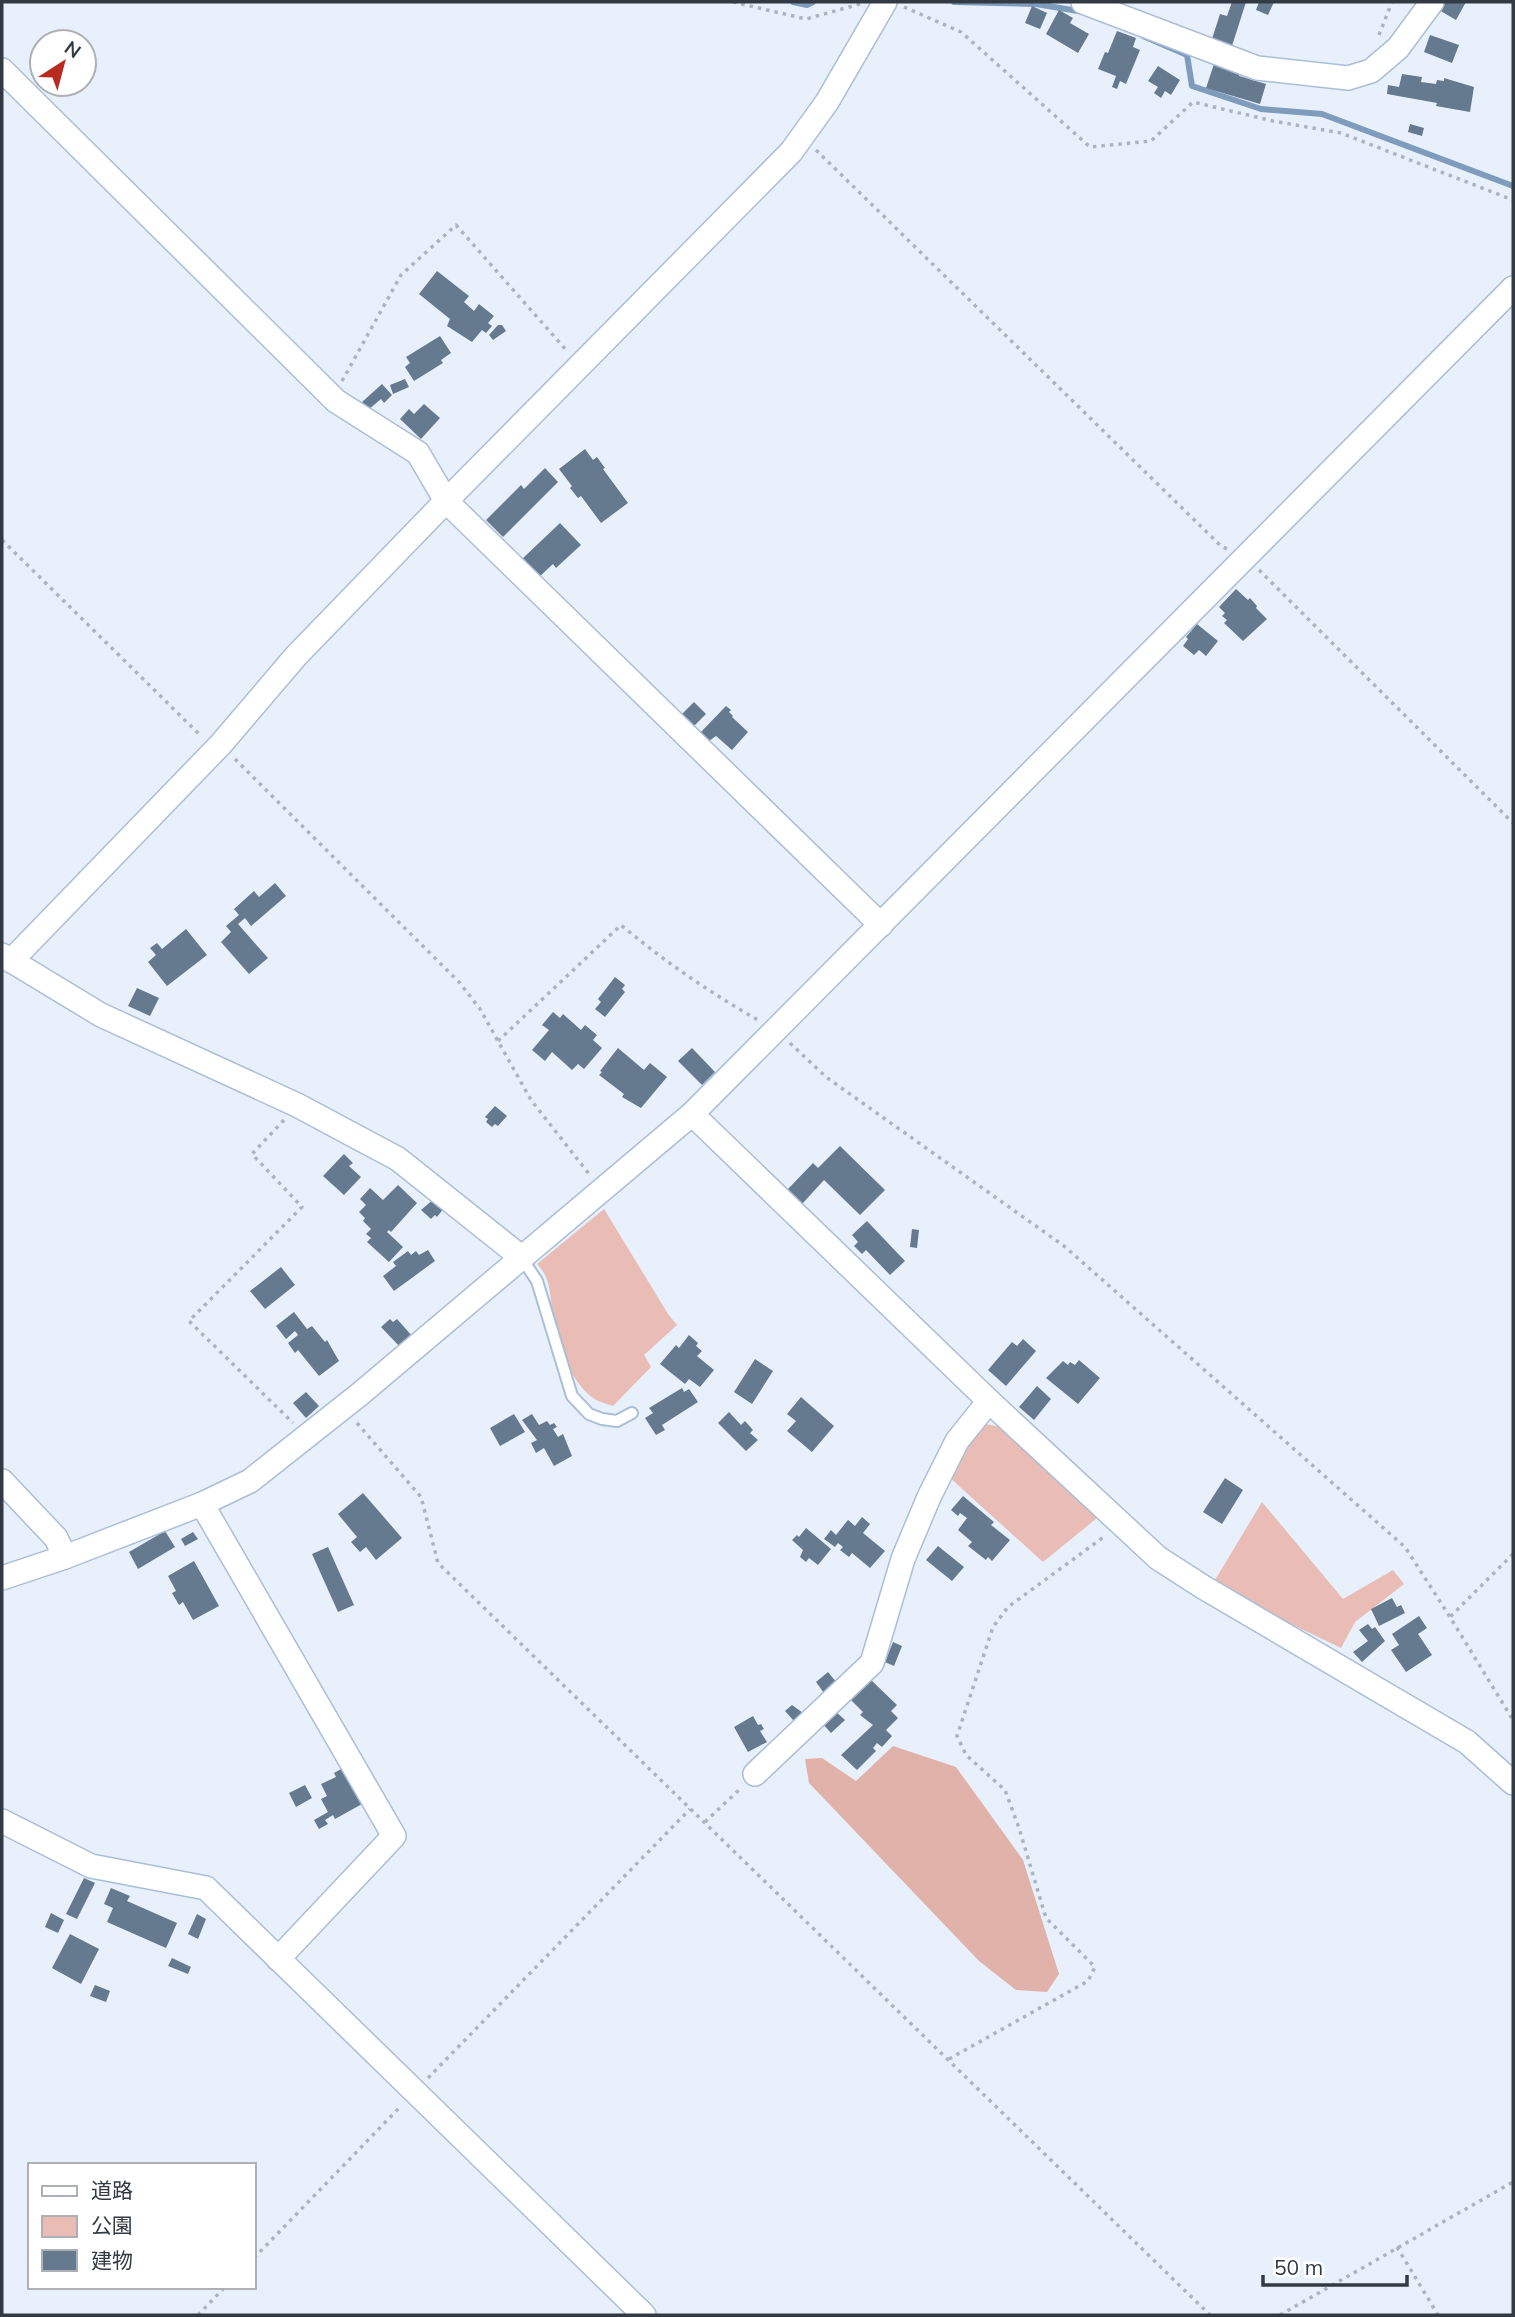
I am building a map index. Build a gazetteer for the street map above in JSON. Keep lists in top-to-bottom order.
{
  "legend": ["道路", "公園", "建物"],
  "scale_bar": "50 m",
  "north": "top right"
}
